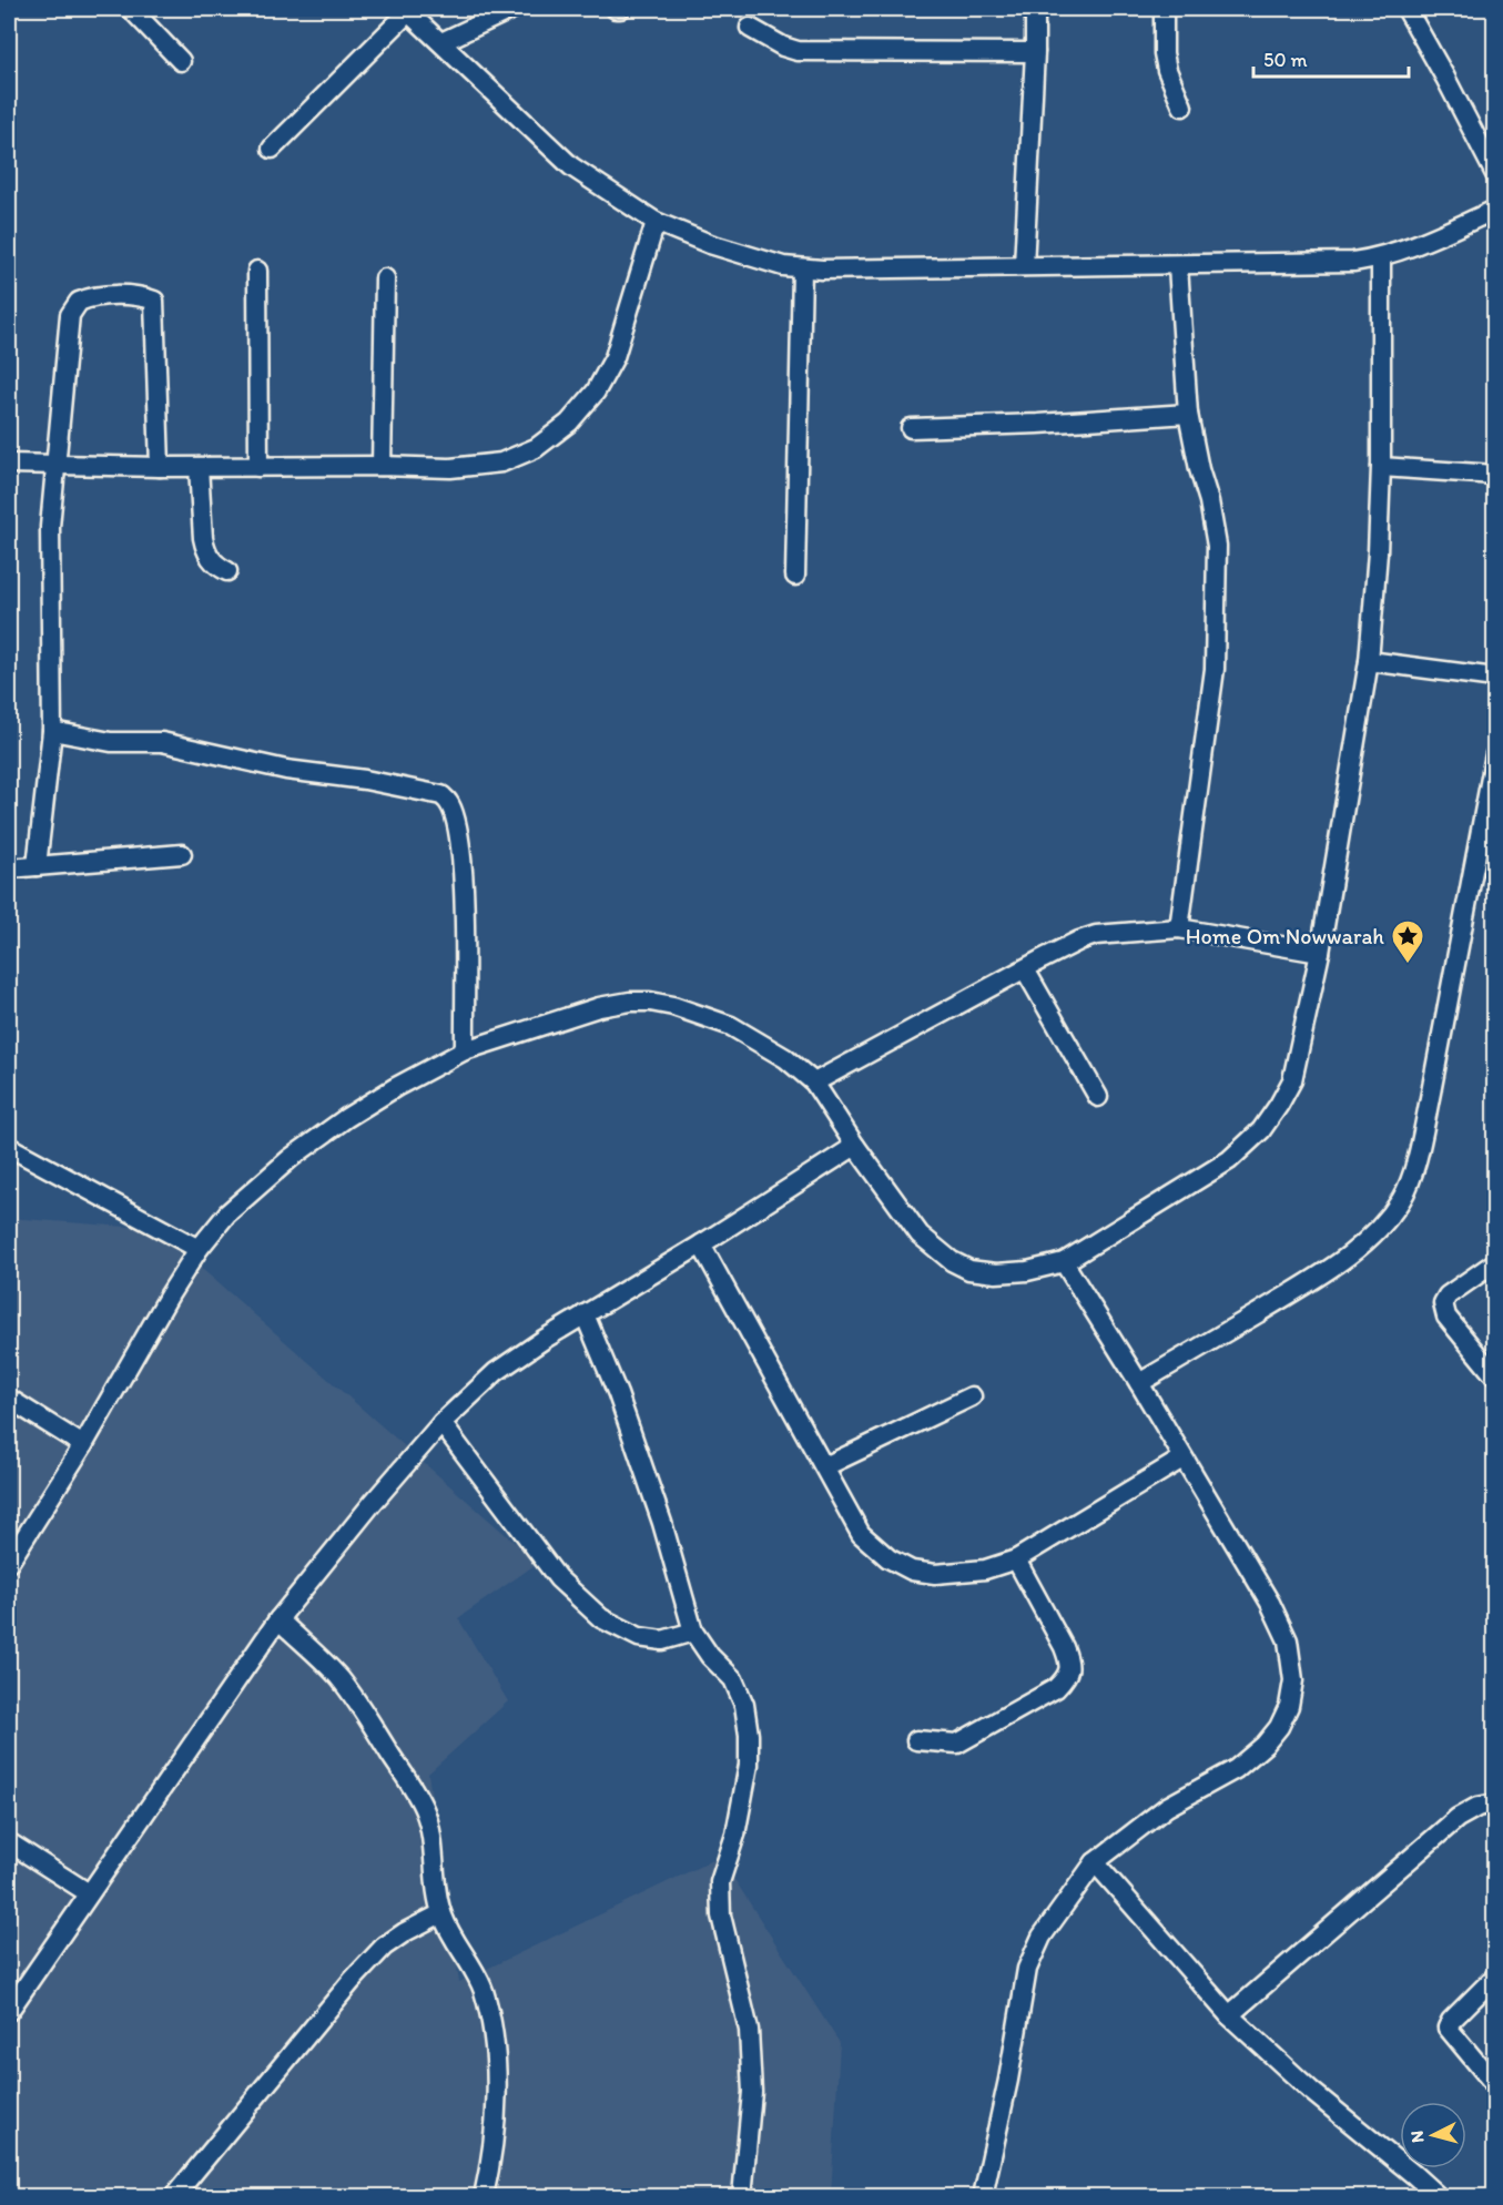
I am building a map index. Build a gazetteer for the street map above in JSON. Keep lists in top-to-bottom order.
{
  "places": {
    "place": ["Home Om Nowwarah"]
  },
  "scale_bar": "50 m",
  "north": "left"
}
